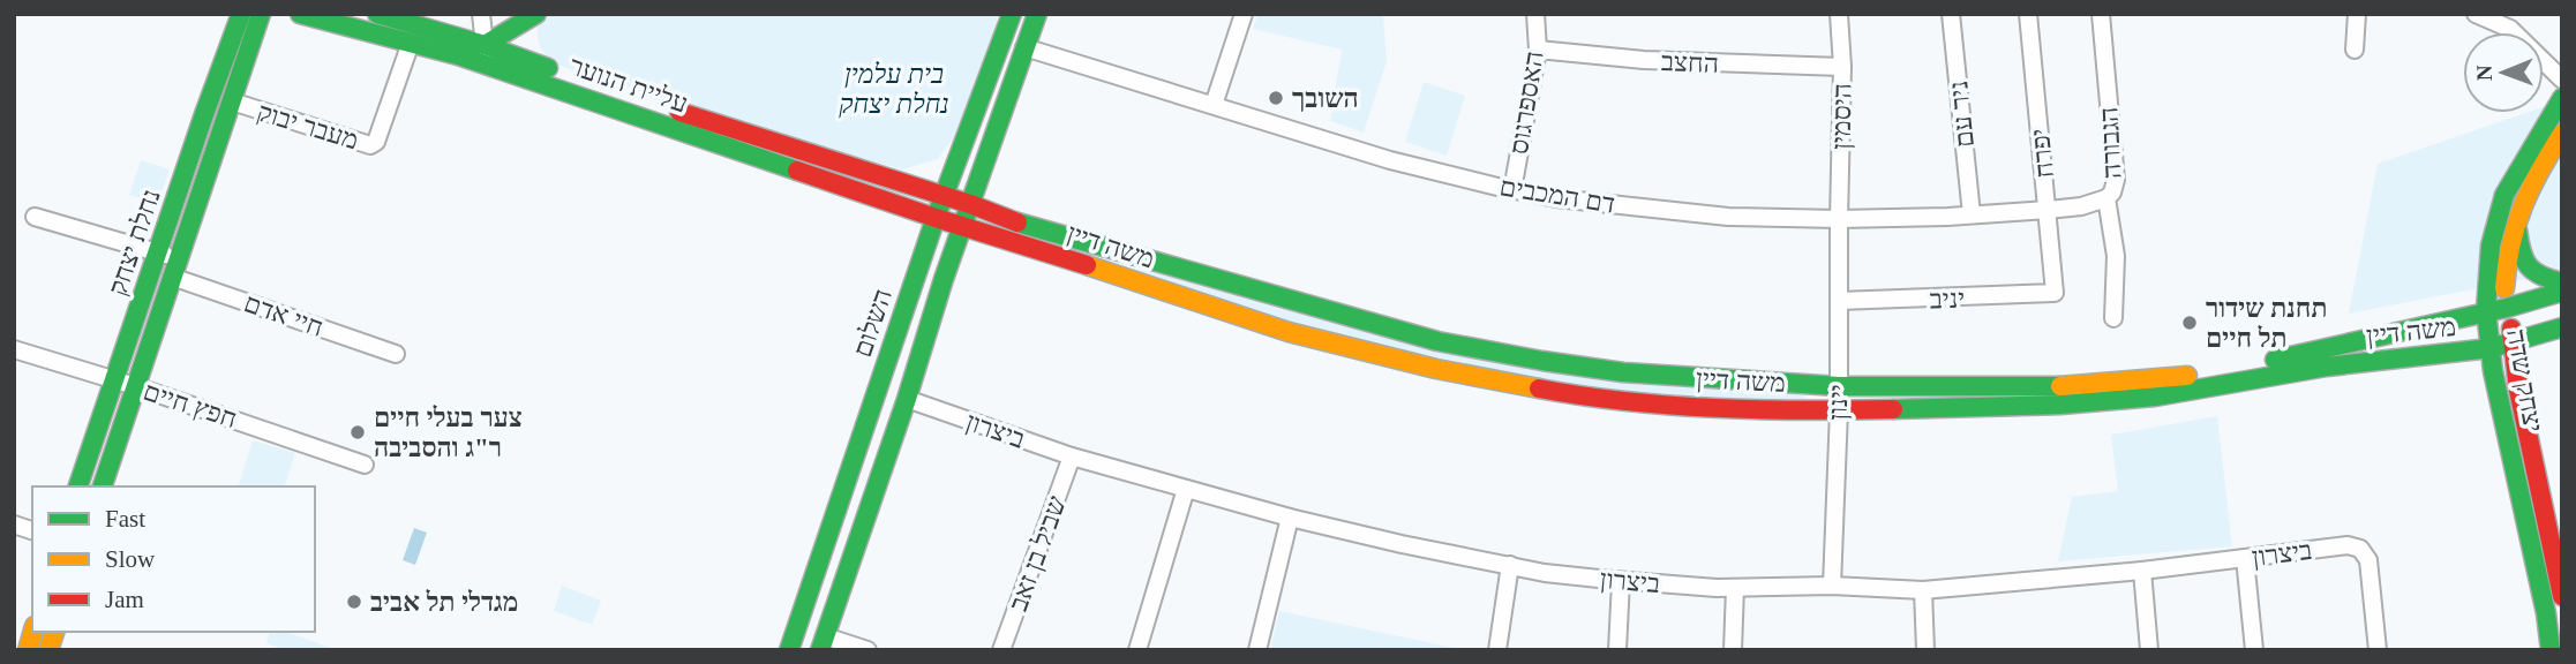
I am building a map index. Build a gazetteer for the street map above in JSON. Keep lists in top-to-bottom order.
{
  "streets": {
    "street": [
      "החצב",
      "עליית הנוער",
      "האספרגוס",
      "ניר עם",
      "היסמין",
      "מעבר יבוק",
      "הגבורה",
      "יפרח",
      "דם המכבים",
      "נחלת יצחק",
      "משה דיין",
      "יניב",
      "חיי אדם",
      "השלום",
      "יצחק שדה",
      "יינון",
      "חפץ חיים",
      "ביצרון",
      "שביל בן זאב"
    ]
  },
  "crossings": [
    ["החצב", "האספרגוס"],
    ["החצב", "היסמין"],
    ["עליית הנוער", "מעבר יבוק"],
    ["עליית הנוער", "משה דיין"],
    ["עליית הנוער", "השלום"],
    ["האספרגוס", "דם המכבים"],
    ["ניר עם", "דם המכבים"],
    ["היסמין", "דם המכבים"],
    ["היסמין", "יינון"],
    ["מעבר יבוק", "נחלת יצחק"],
    ["הגבורה", "דם המכבים"],
    ["יפרח", "דם המכבים"],
    ["יפרח", "יניב"],
    ["דם המכבים", "השלום"],
    ["דם המכבים", "יינון"],
    ["נחלת יצחק", "חיי אדם"],
    ["נחלת יצחק", "חפץ חיים"],
    ["משה דיין", "השלום"],
    ["משה דיין", "יצחק שדה"],
    ["משה דיין", "יינון"],
    ["יניב", "יינון"],
    ["השלום", "ביצרון"],
    ["יינון", "ביצרון"],
    ["ביצרון", "שביל בן זאב"]
  ],
  "parks": ["בית עלמין נחלת יצחק"],
  "places": [
    "השובך",
    "תחנת שידור תל חיים",
    "צער בעלי חיים ר\"ג והסביבה",
    "מגדלי תל אביב"
  ],
  "legend": ["Fast", "Slow", "Jam"],
  "north": "left"
}
